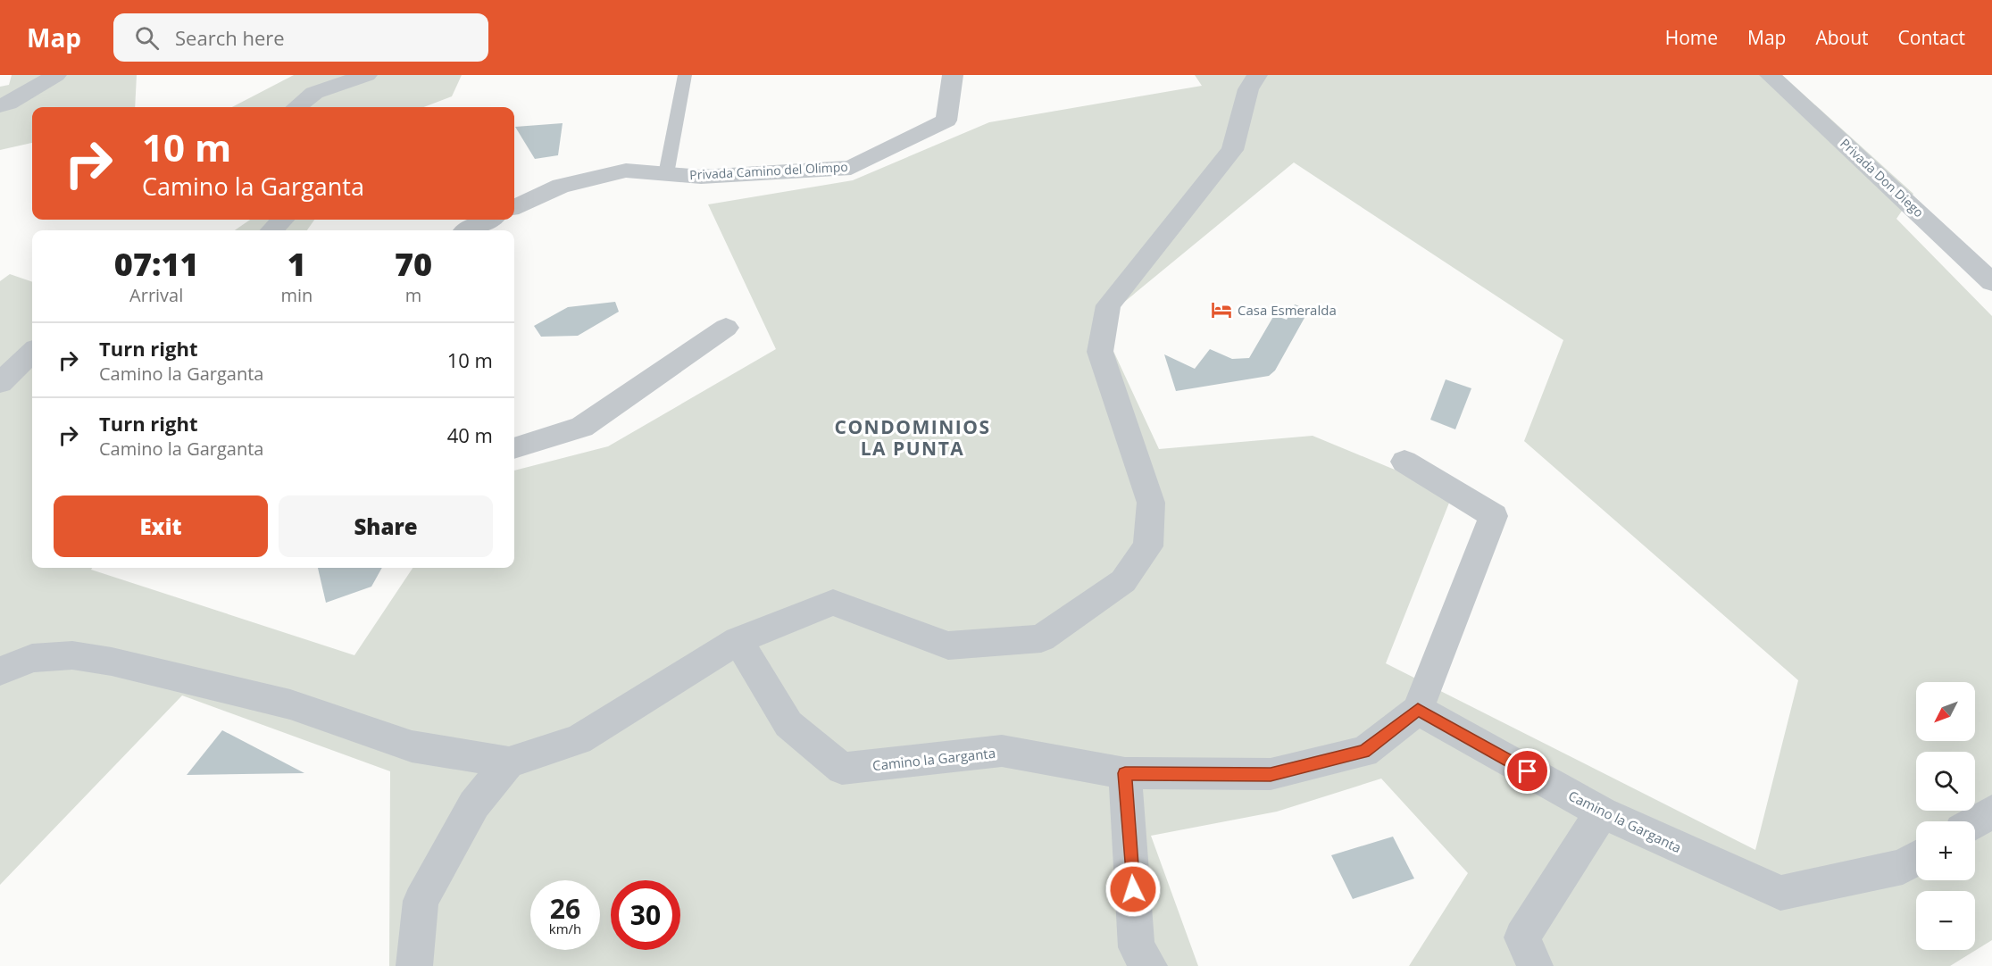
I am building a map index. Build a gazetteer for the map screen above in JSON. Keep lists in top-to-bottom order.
{
  "streets": {
    "street": ["Privada Camino del Olimpo", "Privada Don Diego", "Camino la Garganta"]
  },
  "districts": ["CONDOMINIOS LA PUNTA"],
  "places": {
    "hotel": ["Casa Esmeralda"]
  },
  "north": "bottom left",
  "page": {
    "header": "Map",
    "search": "Search here",
    "nav": [
      "Home",
      "Map",
      "About",
      "Contact"
    ],
    "turn": ["10 m", "Camino la Garganta"],
    "eta": [
      "07:11",
      "Arrival",
      "1",
      "min",
      "70",
      "m"
    ],
    "list": [
      {
        "name": "Turn right",
        "note": "Camino la Garganta",
        "value": "10 m"
      },
      {
        "name": "Turn right",
        "note": "Camino la Garganta",
        "value": "40 m"
      }
    ],
    "buttons": ["Exit", "Share"],
    "map_buttons": ["+", "−"],
    "speed": "26 km/h",
    "limit": "30"
  }
}
